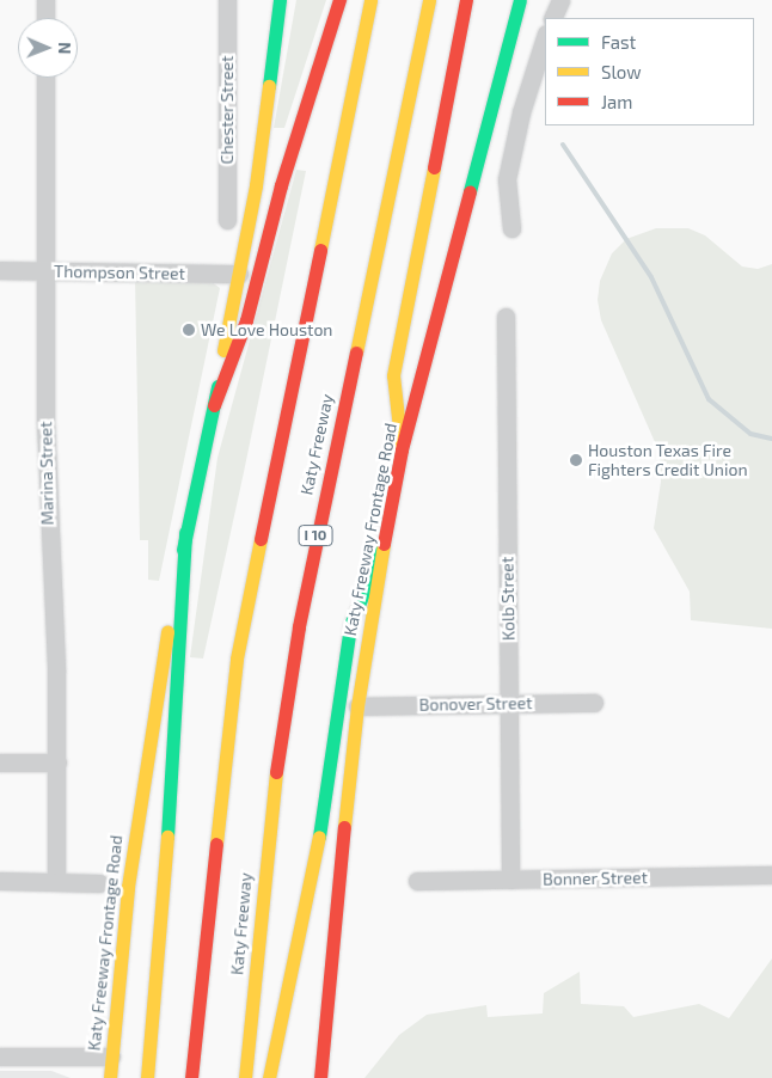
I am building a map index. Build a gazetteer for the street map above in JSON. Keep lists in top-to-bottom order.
{
  "streets": {
    "main road": ["Katy Freeway", "Katy Freeway Frontage Road", "I 10"],
    "street": [
      "Chester Street",
      "Thompson Street",
      "Marina Street",
      "Kolb Street",
      "Bonover Street",
      "Bonner Street"
    ]
  },
  "crossings": [
    ["Thompson Street", "Marina Street"],
    ["Thompson Street", "Katy Freeway Frontage Road"],
    ["Katy Freeway Frontage Road", "Bonover Street"],
    ["Kolb Street", "Bonover Street"],
    ["Kolb Street", "Bonner Street"]
  ],
  "places": ["We Love Houston", "Houston Texas Fire Fighters Credit Union"],
  "legend": ["Fast", "Slow", "Jam"],
  "north": "right"
}
